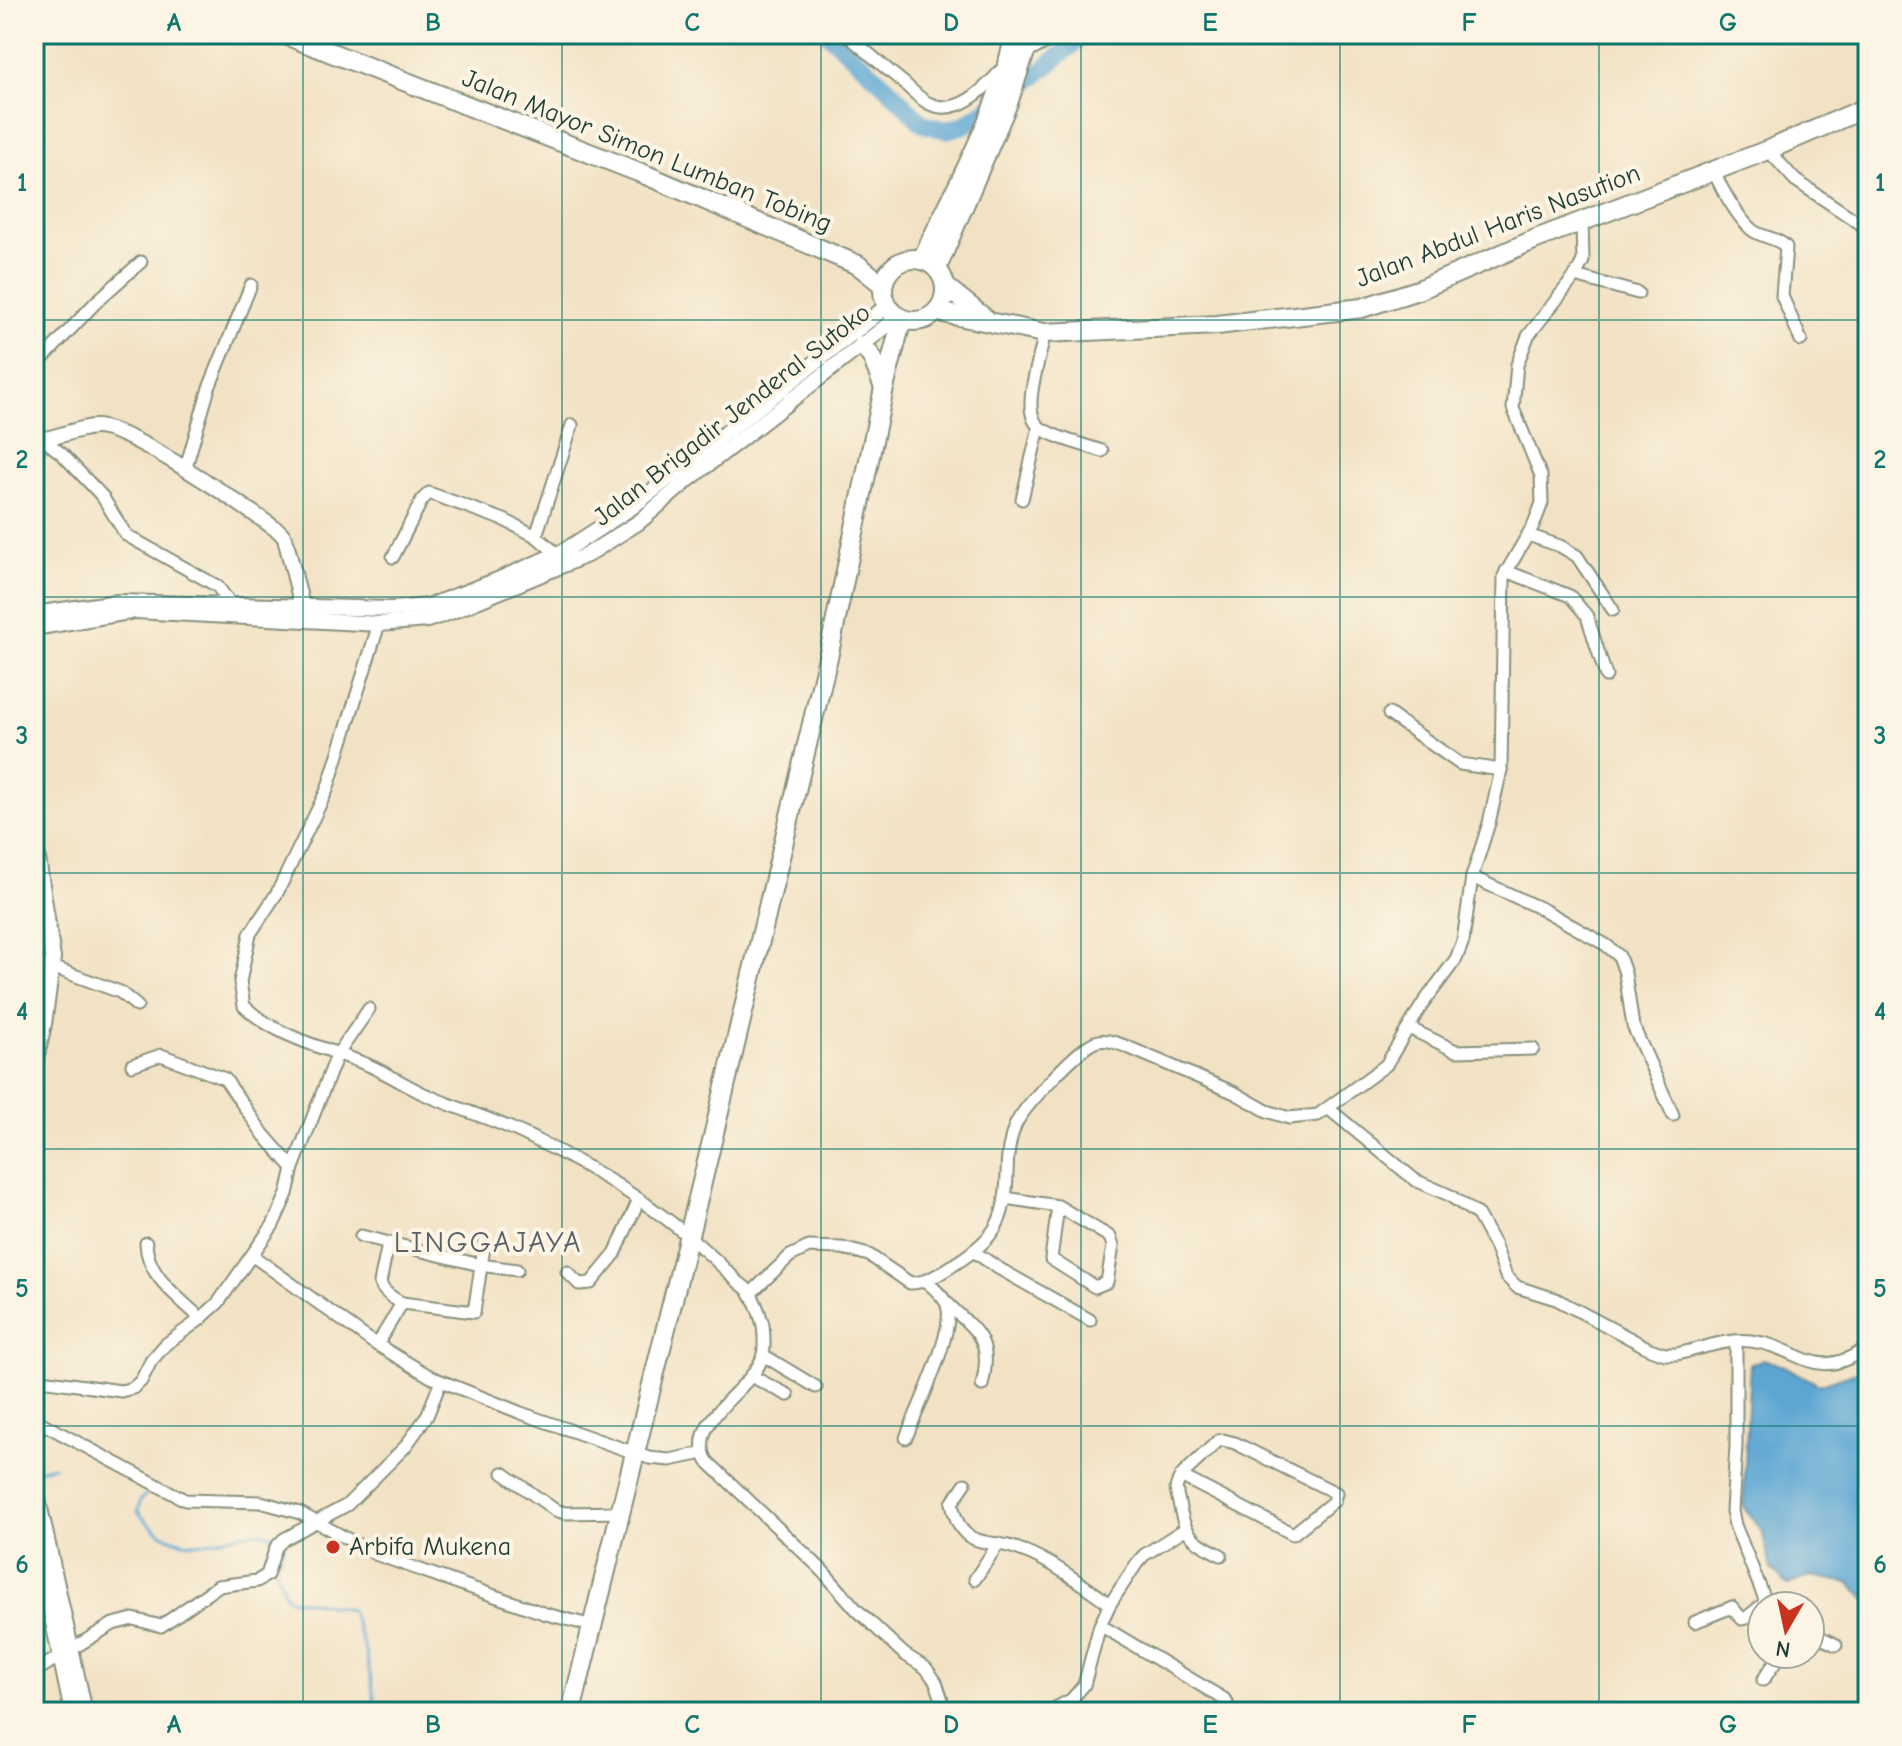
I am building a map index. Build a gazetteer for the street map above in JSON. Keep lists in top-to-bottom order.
{
  "streets": {
    "main road": ["Jalan Mayor Simon Lumban Tobing", "Jalan Abdul Haris Nasution"],
    "street": ["Jalan Brigadir Jenderal Sutoko"]
  },
  "crossings": [
    ["Jalan Mayor Simon Lumban Tobing", "Jalan Abdul Haris Nasution"],
    ["Jalan Mayor Simon Lumban Tobing", "Jalan Brigadir Jenderal Sutoko"],
    ["Jalan Abdul Haris Nasution", "Jalan Brigadir Jenderal Sutoko"]
  ],
  "districts": ["LINGGAJAYA"],
  "places": ["Arbifa Mukena"],
  "north": "bottom",
  "grid": {
    "columns": [
      "A",
      "B",
      "C",
      "D",
      "E",
      "F",
      "G"
    ],
    "rows": [
      "1",
      "2",
      "3",
      "4",
      "5",
      "6"
    ]
  }
}
